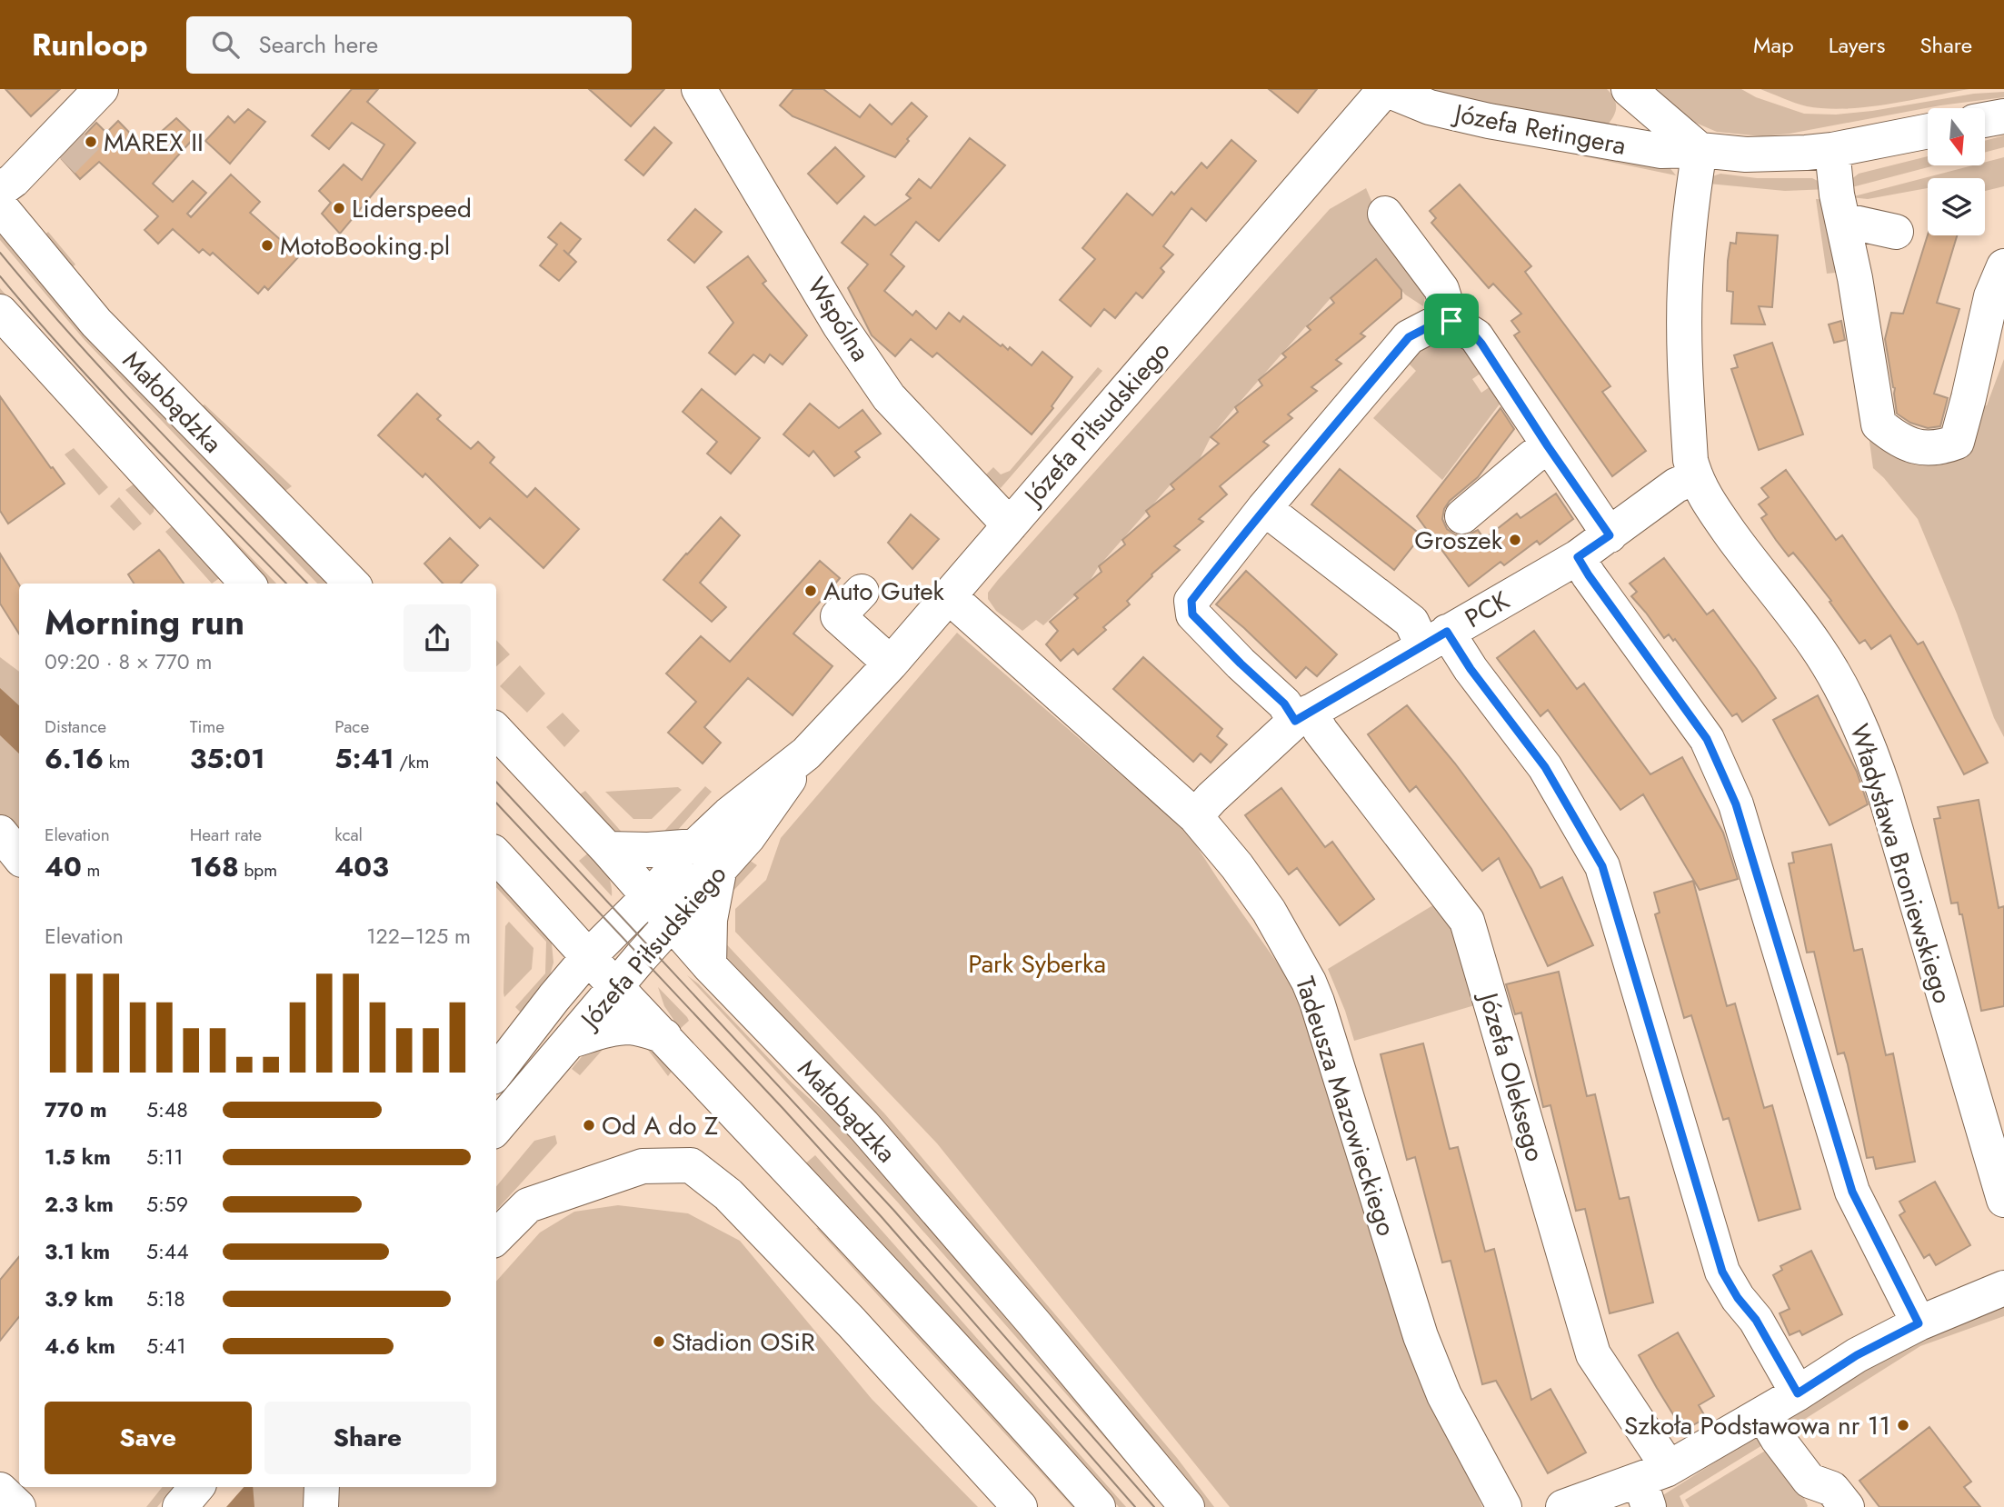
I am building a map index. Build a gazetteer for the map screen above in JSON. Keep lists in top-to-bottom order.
{
  "streets": {
    "street": [
      "Józefa Retingera",
      "Wspólna",
      "Małobądzka",
      "Józefa Piłsudskiego",
      "PCK",
      "Władysława Broniewskiego",
      "Józefa Oleksego",
      "Tadeusza Mazowieckiego"
    ]
  },
  "crossings": [
    ["Józefa Retingera", "Józefa Piłsudskiego"],
    ["Józefa Retingera", "Władysława Broniewskiego"],
    ["Wspólna", "Józefa Piłsudskiego"],
    ["Małobądzka", "Józefa Piłsudskiego"],
    ["Józefa Piłsudskiego", "Tadeusza Mazowieckiego"],
    ["PCK", "Władysława Broniewskiego"],
    ["PCK", "Józefa Oleksego"],
    ["PCK", "Tadeusza Mazowieckiego"]
  ],
  "parks": ["Park Syberka"],
  "places": [
    "MAREX II",
    "Liderspeed",
    "MotoBooking.pl",
    "Groszek",
    "Auto Gutek",
    "Od A do Z",
    "Stadion OSiR",
    "Szkoła Podstawowa nr 11"
  ],
  "north": "bottom",
  "page": {
    "header": "Runloop",
    "search": "Search here",
    "nav": ["Map", "Layers", "Share"],
    "heading": ["Morning run", "09:20 · 8 × 770 m"],
    "stats": [
      ["Distance", "6.16 km"],
      ["Time", "35:01"],
      ["Pace", "5:41 /km"],
      ["Elevation", "40 m"],
      ["Heart rate", "168 bpm"],
      ["kcal", "403"]
    ],
    "chart": ["Elevation", "122–125 m"],
    "list": [
      {
        "name": "770 m",
        "note": "5:48"
      },
      {
        "name": "1.5 km",
        "note": "5:11"
      },
      {
        "name": "2.3 km",
        "note": "5:59"
      },
      {
        "name": "3.1 km",
        "note": "5:44"
      },
      {
        "name": "3.9 km",
        "note": "5:18"
      },
      {
        "name": "4.6 km",
        "note": "5:41"
      }
    ],
    "buttons": ["Save", "Share"]
  }
}
